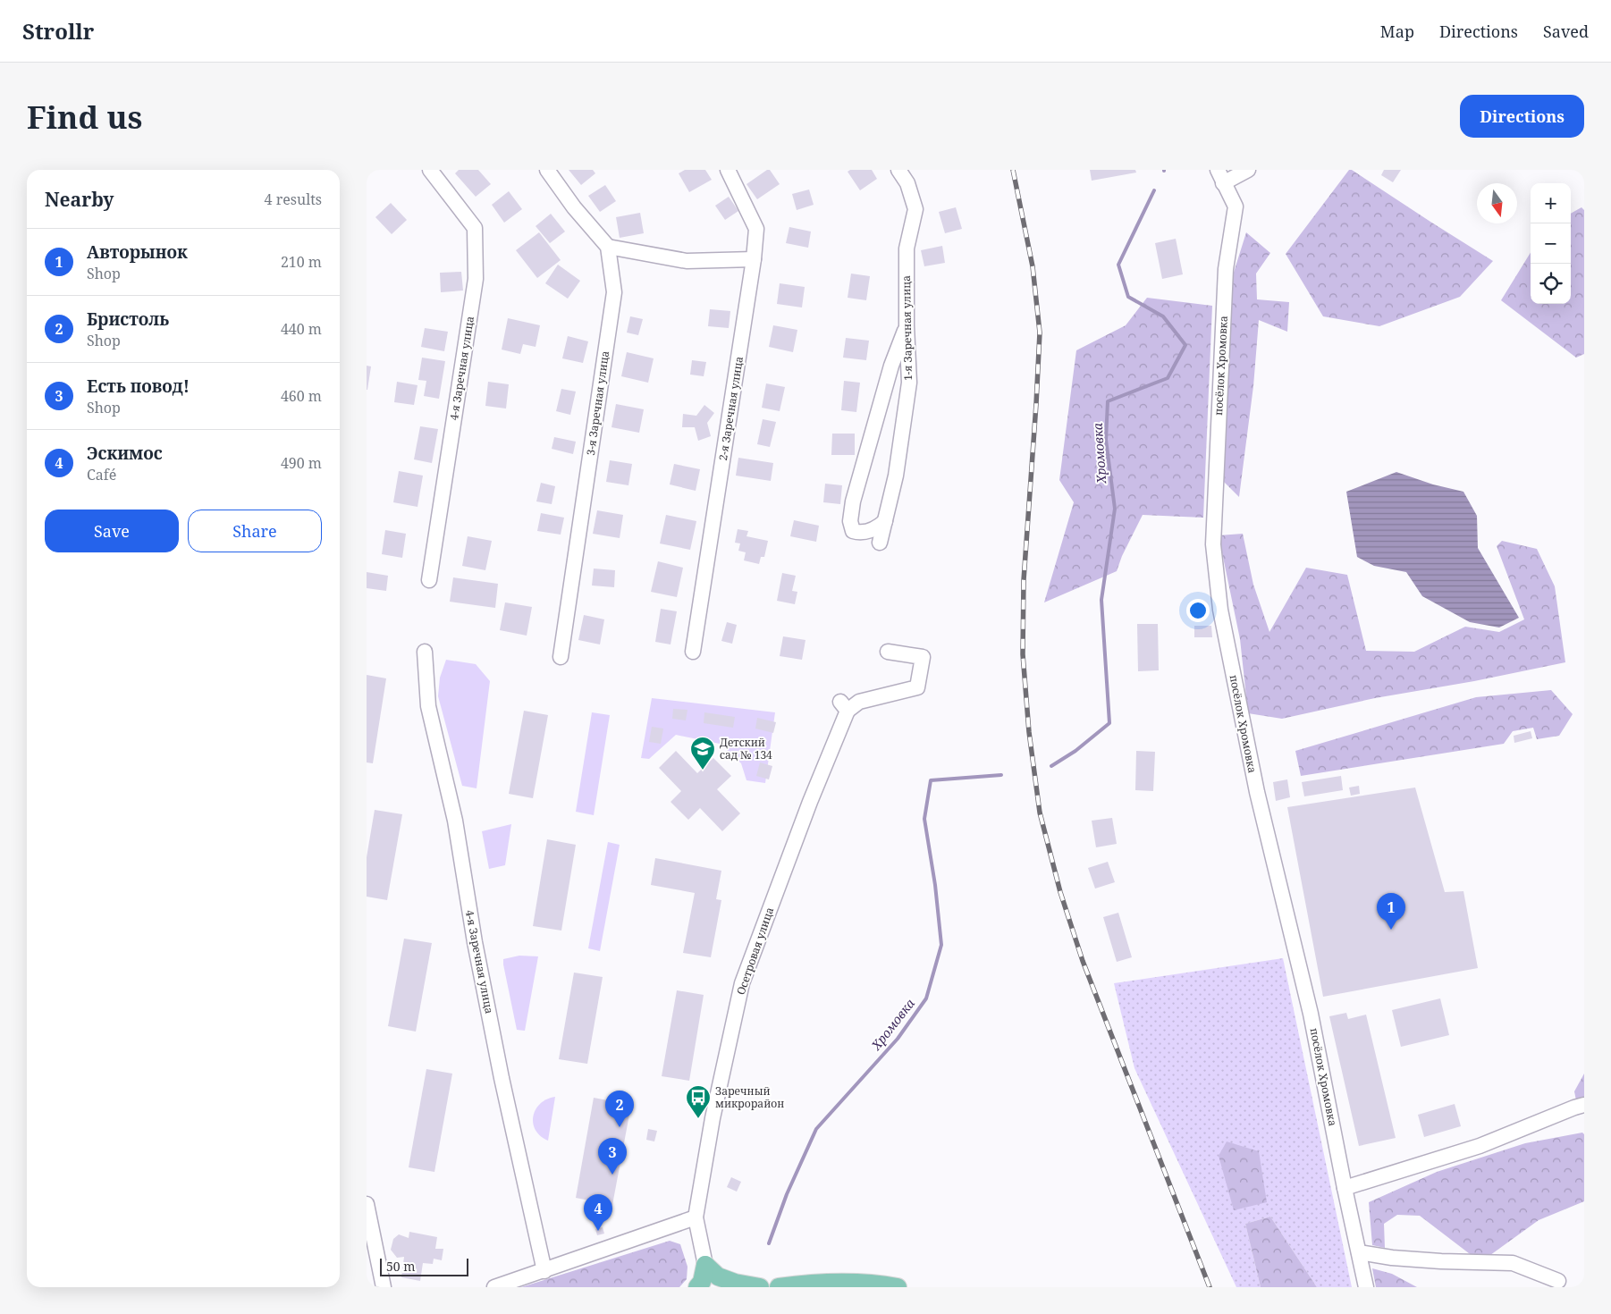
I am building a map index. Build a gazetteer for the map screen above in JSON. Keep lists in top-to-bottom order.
{
  "streets": {
    "street": [
      "1-я Заречная улица",
      "посёлок Хромовка",
      "4-я Заречная улица",
      "3-я Заречная улица",
      "2-я Заречная улица",
      "Осетровая улица"
    ]
  },
  "water": ["Хромовка"],
  "places": {
    "school or university": ["Детский сад № 134"],
    "bus stop": ["Заречный микрорайон"]
  },
  "scale_bar": "50 m",
  "north": "bottom",
  "page": {
    "header": "Strollr",
    "nav": ["Map", "Directions", "Saved"],
    "buttons": [
      "Directions",
      ["Save", "Share"]
    ],
    "title": "Find us",
    "heading": ["Nearby", "4 results"],
    "map_buttons": ["+", "−"],
    "list": [
      {
        "mark": "1",
        "name": "Авторынок",
        "note": "Shop",
        "value": "210 m"
      },
      {
        "mark": "2",
        "name": "Бристоль",
        "note": "Shop",
        "value": "440 m"
      },
      {
        "mark": "3",
        "name": "Есть повод!",
        "note": "Shop",
        "value": "460 m"
      },
      {
        "mark": "4",
        "name": "Эскимос",
        "note": "Café",
        "value": "490 m"
      }
    ],
    "pins": [
      "1",
      "2",
      "3",
      "4"
    ],
    "scale": "50 m"
  }
}
